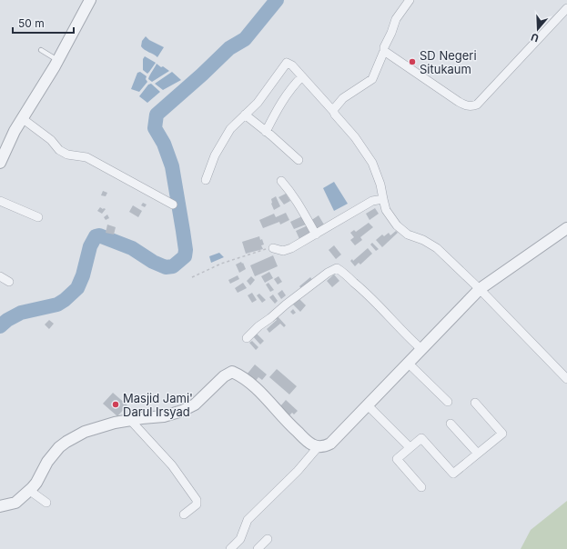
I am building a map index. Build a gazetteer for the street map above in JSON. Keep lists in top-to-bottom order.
{
  "places": ["SD Negeri Situkaum", "Masjid Jami' Darul Irsyad"],
  "scale_bar": "50 m",
  "north": "bottom"
}
